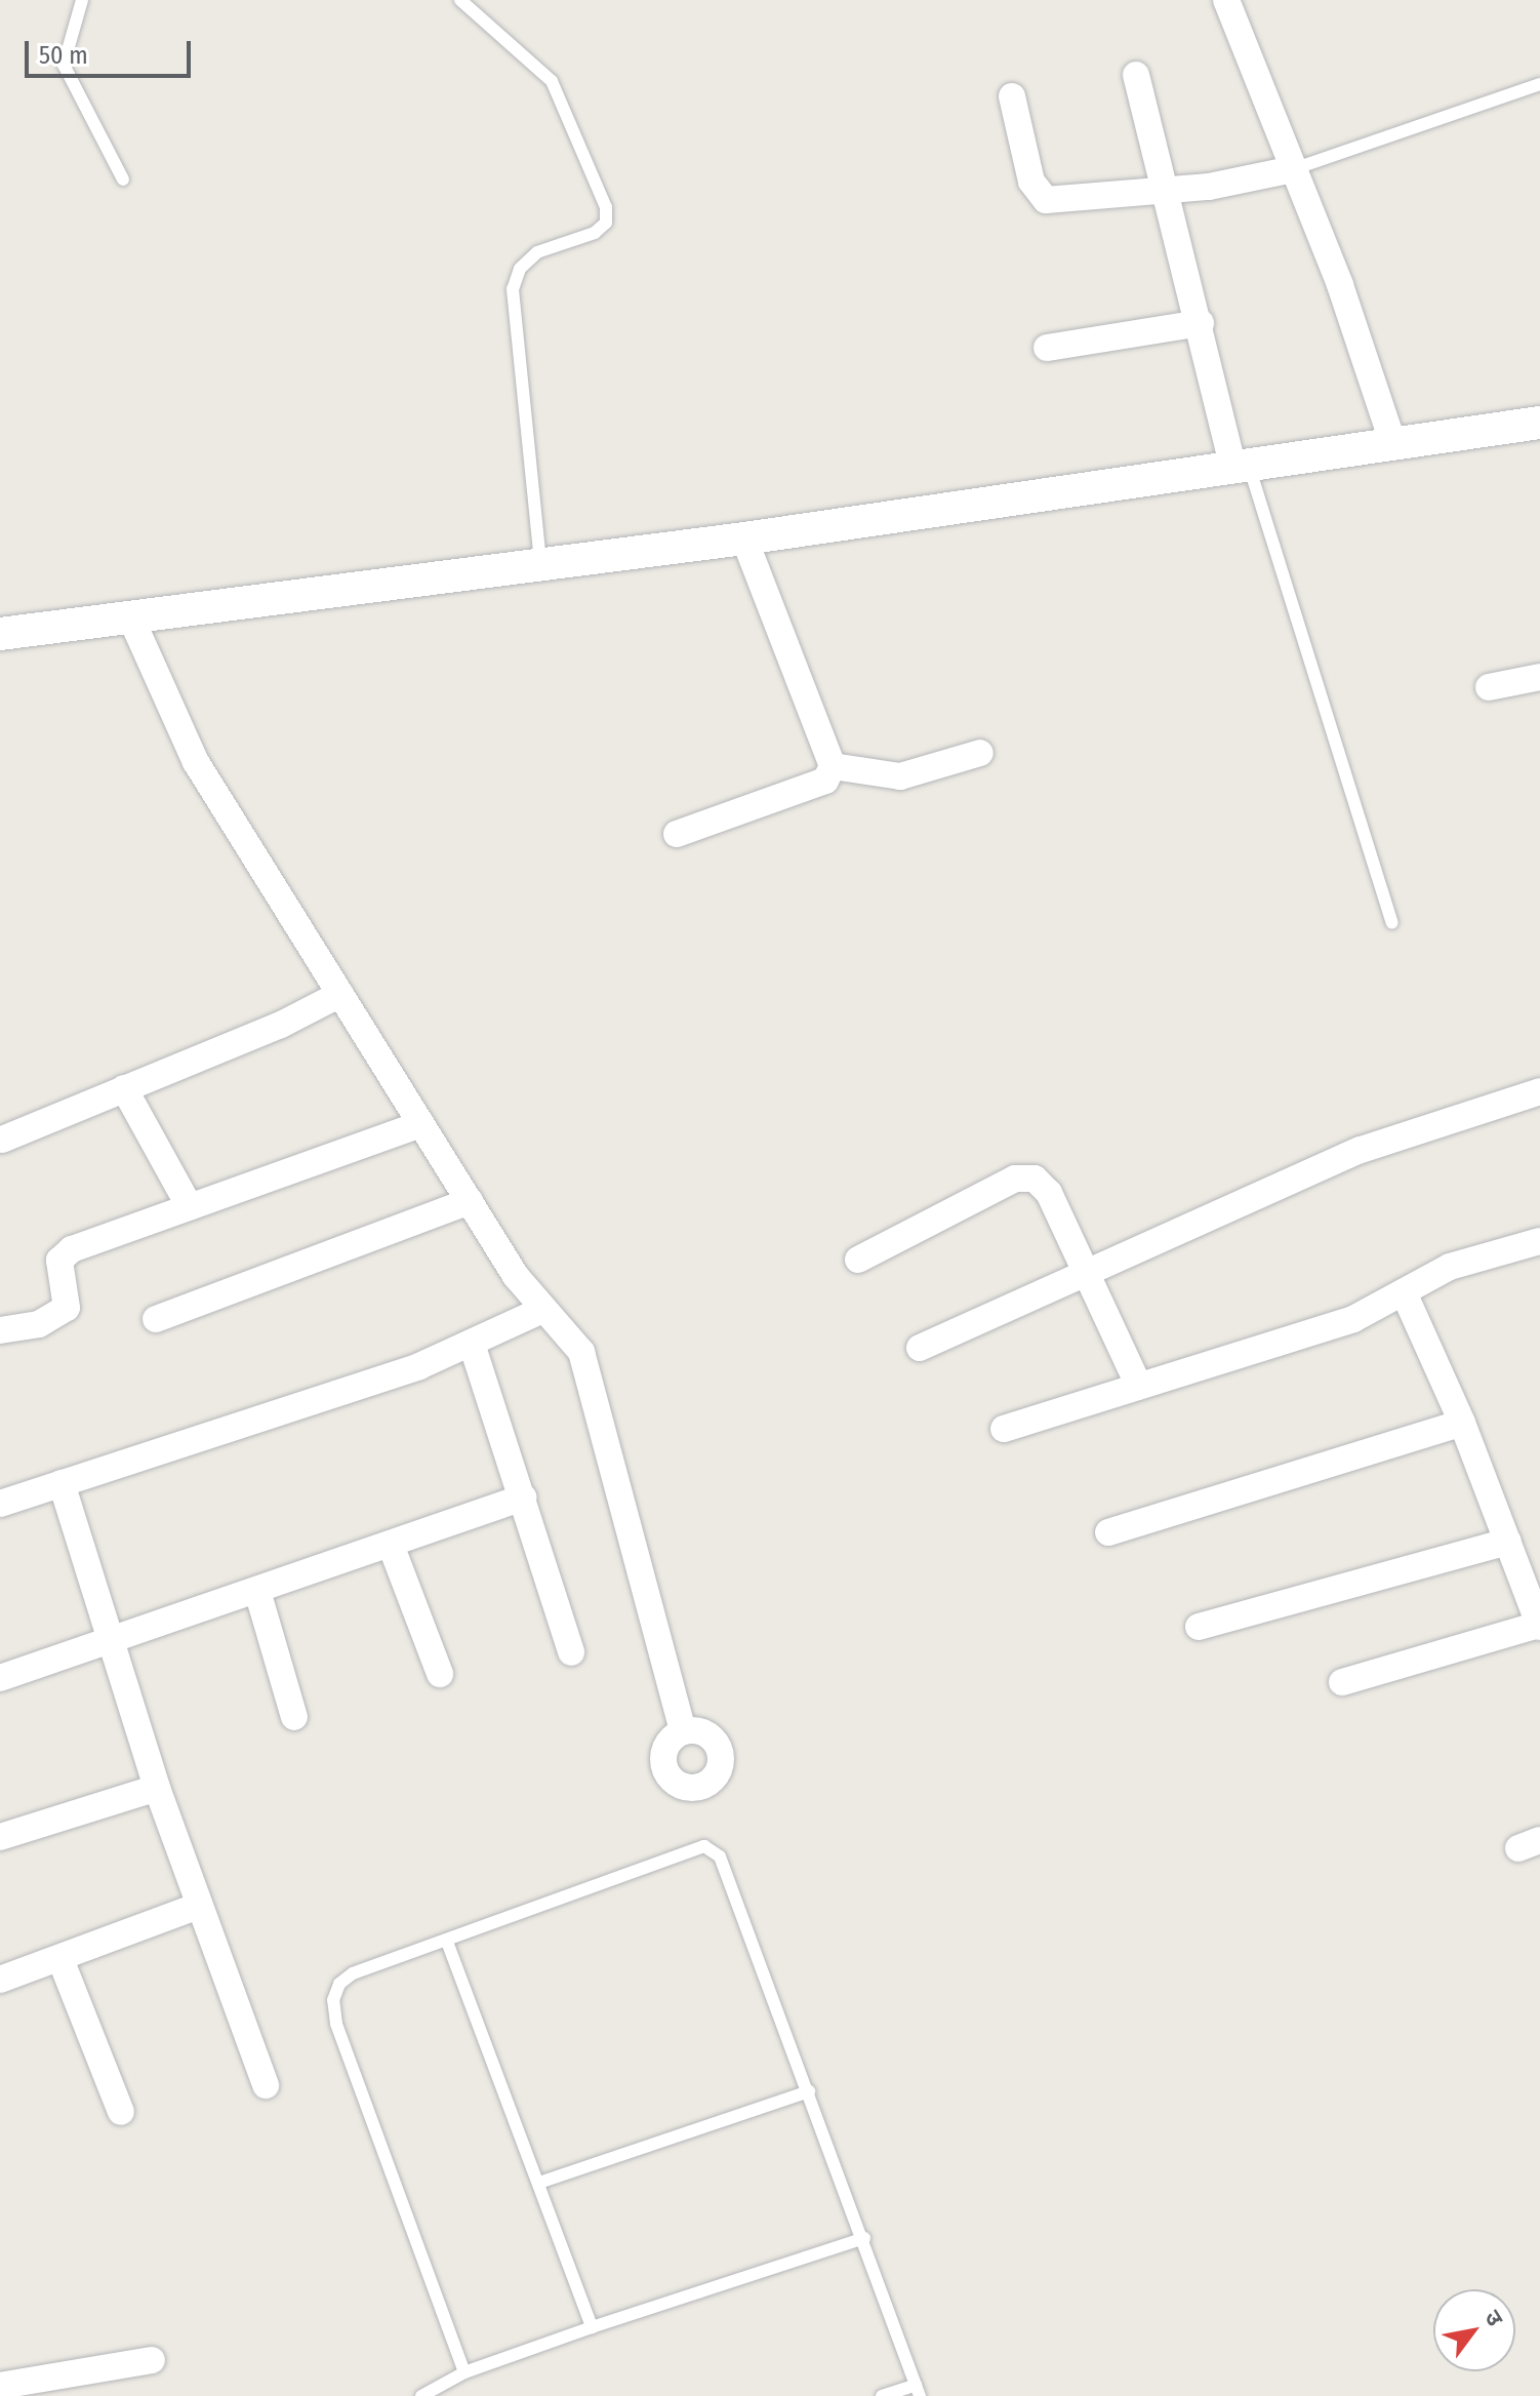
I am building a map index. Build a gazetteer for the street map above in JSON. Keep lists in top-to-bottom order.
{
  "scale_bar": "50 m",
  "north": "top right"
}
